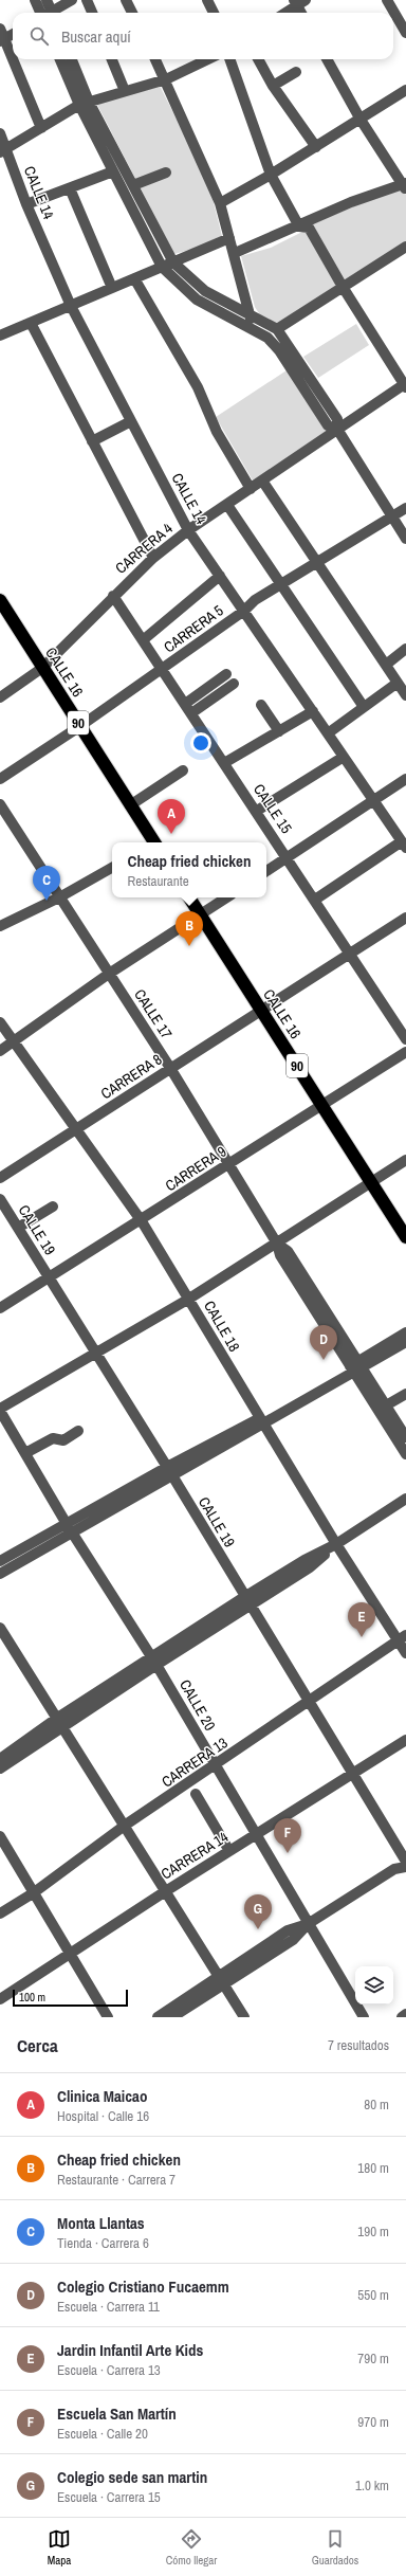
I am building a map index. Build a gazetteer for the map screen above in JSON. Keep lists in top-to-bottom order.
{
  "streets": {
    "highway": ["CALLE 16", "90"],
    "street": [
      "CALLE 14",
      "CARRERA 4",
      "CARRERA 5",
      "CALLE 15",
      "CALLE 17",
      "CARRERA 8",
      "CARRERA 9",
      "CALLE 19",
      "CALLE 18",
      "CALLE 20",
      "CARRERA 13",
      "CARRERA 14"
    ]
  },
  "crossings": [
    ["CALLE 14", "CARRERA 4"],
    ["CALLE 14", "CARRERA 5"],
    ["CARRERA 4", "CALLE 16"],
    ["CARRERA 4", "CALLE 15"],
    ["CARRERA 5", "CALLE 16"],
    ["CARRERA 5", "CALLE 15"],
    ["CALLE 16", "CARRERA 8"],
    ["CALLE 16", "CARRERA 9"],
    ["CALLE 15", "CARRERA 8"],
    ["CALLE 17", "CARRERA 8"],
    ["CALLE 17", "CARRERA 9"],
    ["CARRERA 8", "CALLE 18"],
    ["CARRERA 9", "CALLE 19"],
    ["CARRERA 9", "CALLE 18"],
    ["CALLE 19", "CARRERA 13"],
    ["CALLE 19", "CARRERA 14"],
    ["CALLE 18", "CARRERA 13"],
    ["CALLE 20", "CARRERA 13"],
    ["CALLE 20", "CARRERA 14"]
  ],
  "scale_bar": "100 m",
  "page": {
    "search": "Buscar aquí",
    "pins": [
      "A",
      "C",
      "B",
      "D",
      "E",
      "F",
      "G"
    ],
    "popup": ["Cheap fried chicken", "Restaurante"],
    "scale": "100 m",
    "heading": ["Cerca", "7 resultados"],
    "list": [
      {
        "mark": "A",
        "name": "Clinica Maicao",
        "note": "Hospital · Calle 16",
        "value": "80 m"
      },
      {
        "mark": "B",
        "name": "Cheap fried chicken",
        "note": "Restaurante · Carrera 7",
        "value": "180 m"
      },
      {
        "mark": "C",
        "name": "Monta Llantas",
        "note": "Tienda · Carrera 6",
        "value": "190 m"
      },
      {
        "mark": "D",
        "name": "Colegio Cristiano Fucaemm",
        "note": "Escuela · Carrera 11",
        "value": "550 m"
      },
      {
        "mark": "E",
        "name": "Jardin Infantil Arte Kids",
        "note": "Escuela · Carrera 13",
        "value": "790 m"
      },
      {
        "mark": "F",
        "name": "Escuela San Martín",
        "note": "Escuela · Calle 20",
        "value": "970 m"
      },
      {
        "mark": "G",
        "name": "Colegio sede san martin",
        "note": "Escuela · Carrera 15",
        "value": "1.0 km"
      }
    ],
    "nav": ["Mapa", "Cómo llegar", "Guardados"]
  }
}
